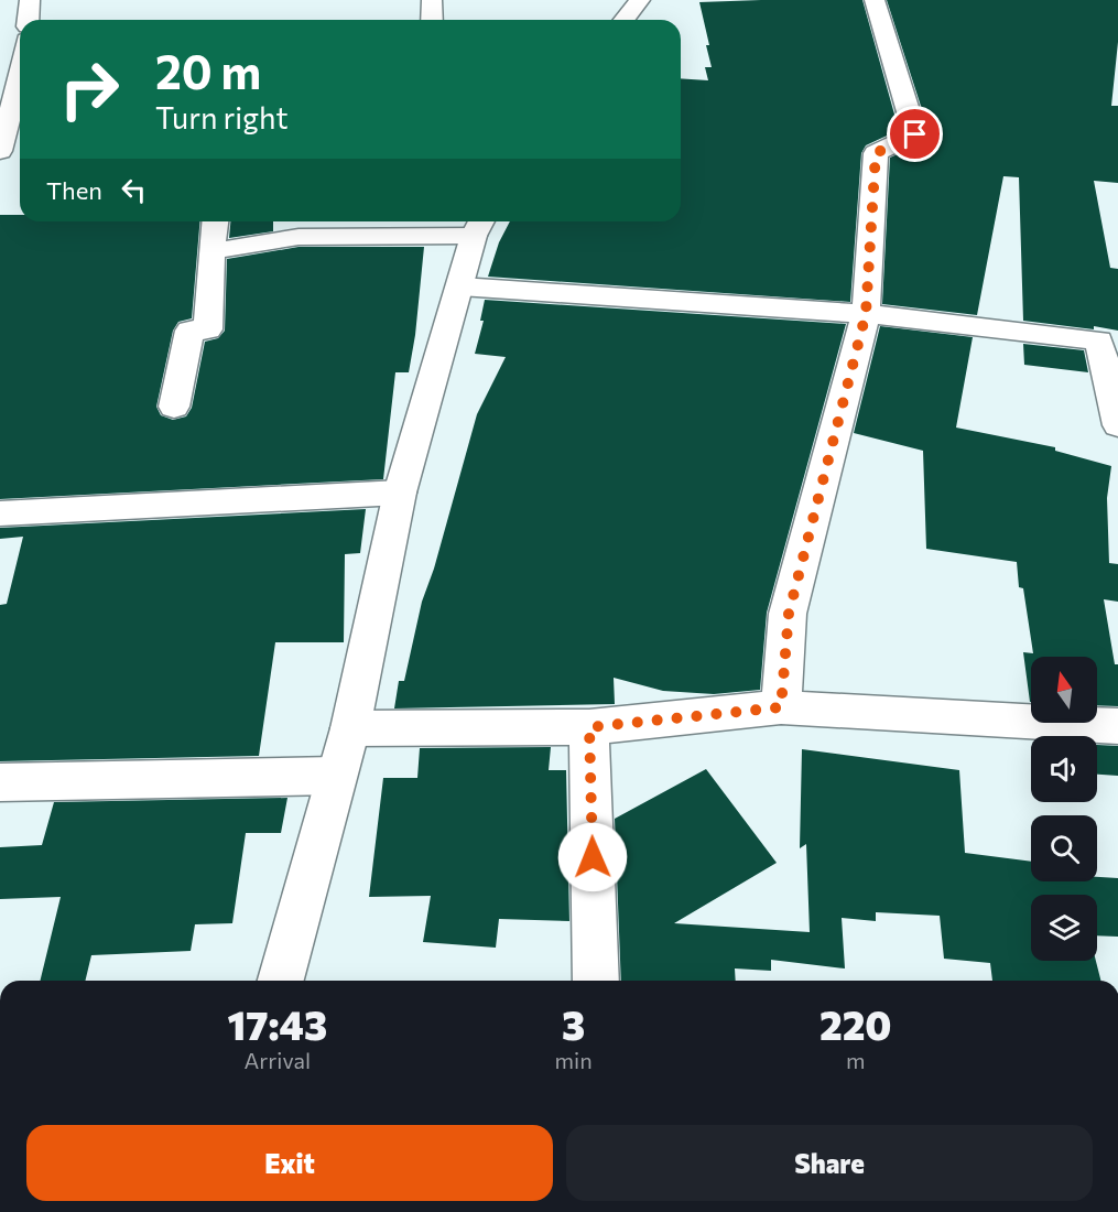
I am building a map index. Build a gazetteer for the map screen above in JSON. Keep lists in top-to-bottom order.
{
  "north": "top",
  "page": {
    "turn": ["20 m", "Turn right"],
    "then": "Then",
    "eta": [
      "17:43",
      "Arrival",
      "3",
      "min",
      "220",
      "m"
    ],
    "buttons": ["Exit", "Share"]
  }
}
